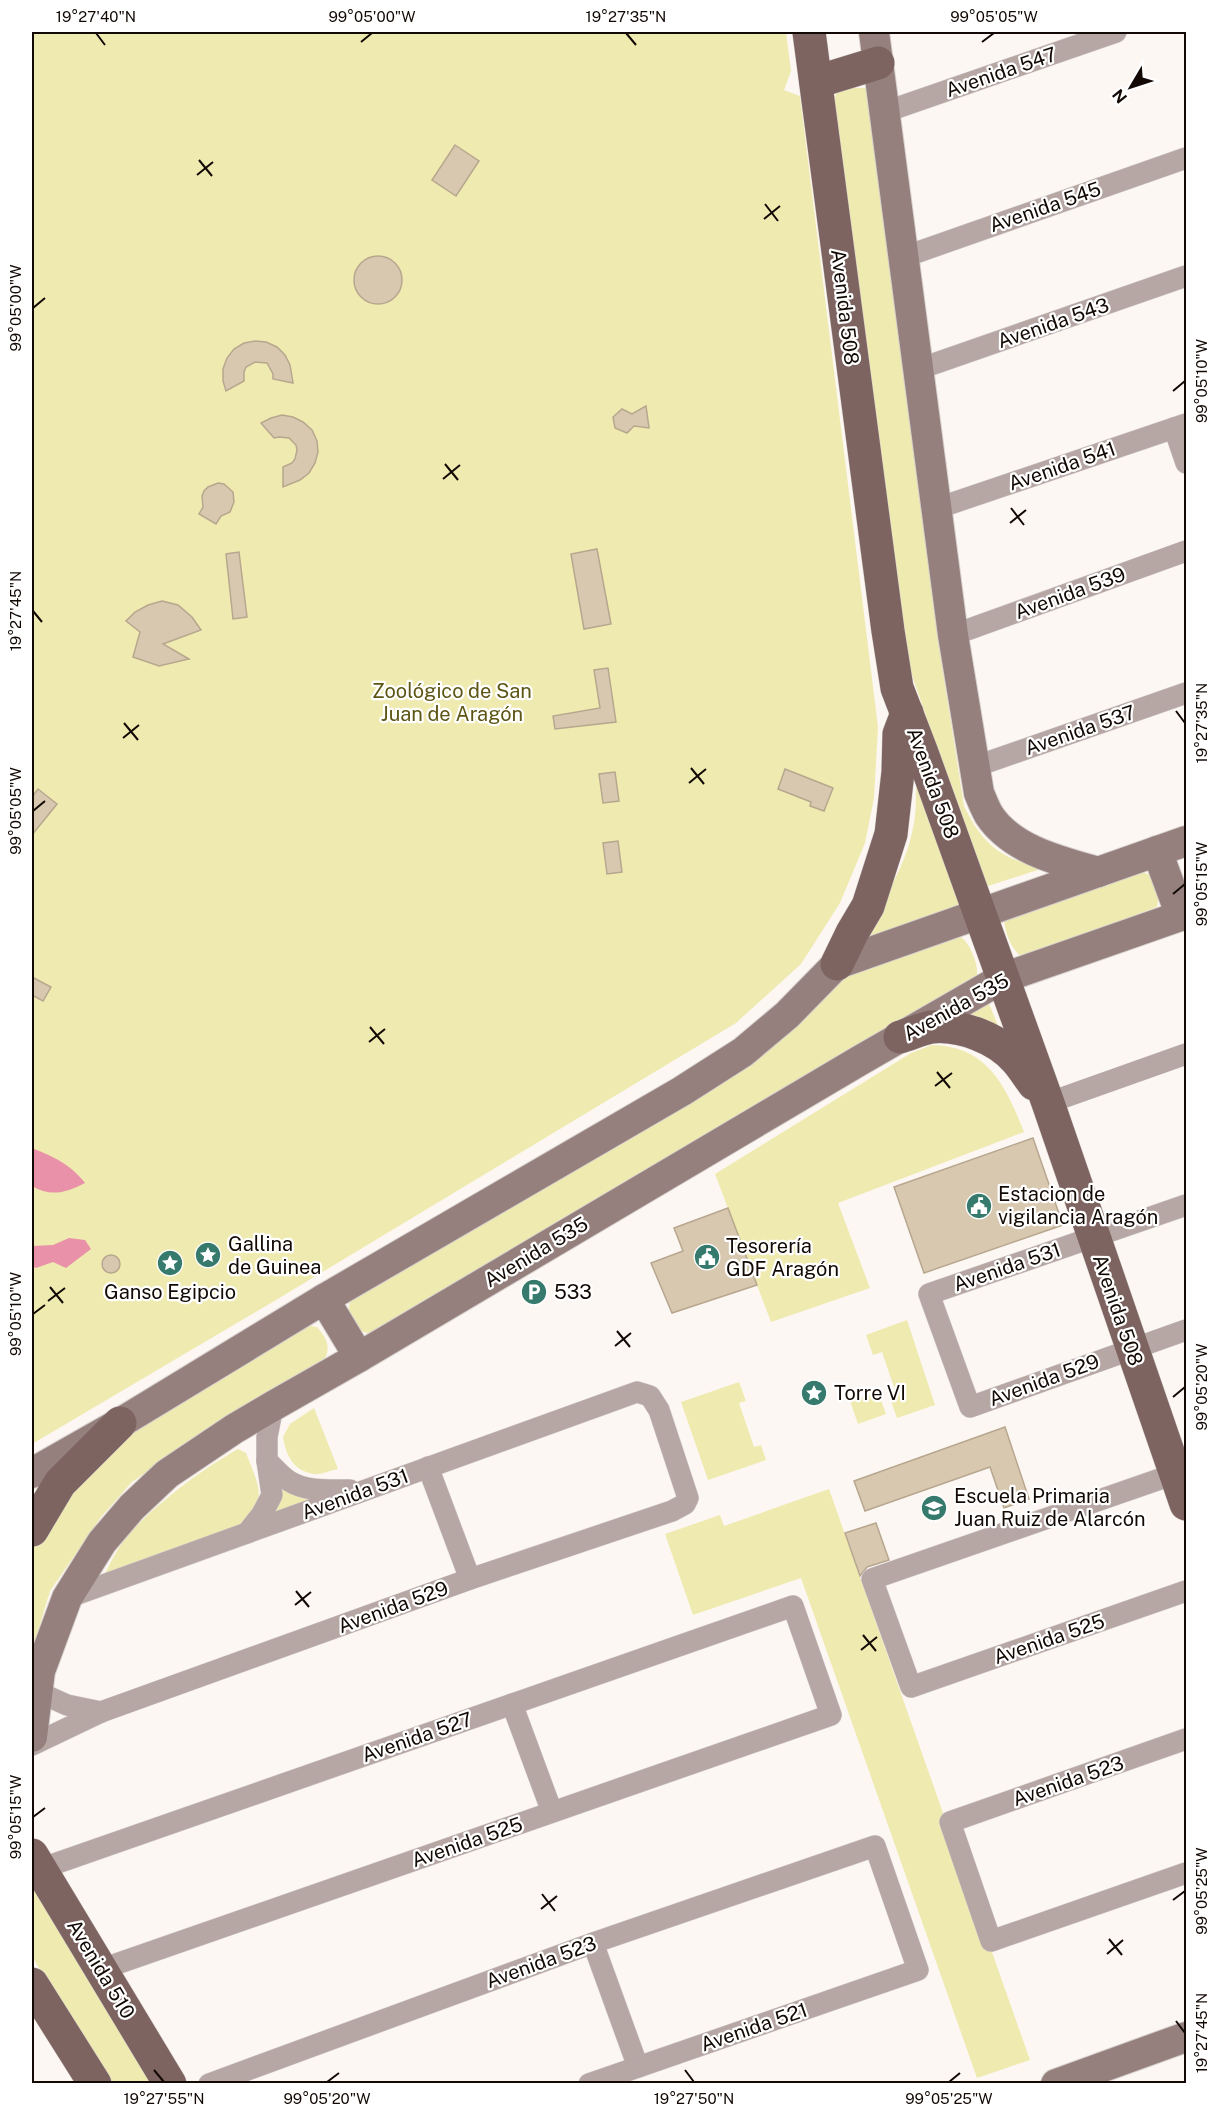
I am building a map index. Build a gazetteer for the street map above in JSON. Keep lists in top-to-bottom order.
{
  "streets": {
    "main road": ["Avenida 508", "Avenida 510"],
    "street": [
      "Avenida 547",
      "Avenida 545",
      "Avenida 543",
      "Avenida 541",
      "Avenida 539",
      "Avenida 537",
      "Avenida 535",
      "Avenida 531",
      "Avenida 529",
      "Avenida 525",
      "Avenida 527",
      "Avenida 523",
      "Avenida 521"
    ]
  },
  "crossings": [
    ["Avenida 547", "Avenida 508"],
    ["Avenida 545", "Avenida 508"],
    ["Avenida 508", "Avenida 543"],
    ["Avenida 508", "Avenida 541"],
    ["Avenida 508", "Avenida 539"],
    ["Avenida 508", "Avenida 537"],
    ["Avenida 508", "Avenida 535"],
    ["Avenida 508", "Avenida 531"],
    ["Avenida 508", "Avenida 529"],
    ["Avenida 508", "Avenida 525"],
    ["Avenida 535", "Avenida 531"],
    ["Avenida 531", "Avenida 529"],
    ["Avenida 525", "Avenida 527"],
    ["Avenida 525", "Avenida 510"],
    ["Avenida 527", "Avenida 510"],
    ["Avenida 523", "Avenida 521"]
  ],
  "parks": ["Zoológico de San Juan de Aragón"],
  "places": {
    "public building": ["Estacion de vigilancia Aragón", "Tesorería GDF Aragón"],
    "place": ["Gallina de Guinea", "Ganso Egipcio", "Torre VI"],
    "parking": ["533"],
    "school or university": ["Escuela Primaria Juan Ruiz de Alarcón"]
  },
  "north": "bottom left",
  "coordinates": [
    "19°27'40\"N",
    "99°05'00\"W",
    "19°27'35\"N",
    "99°05'05\"W",
    "99°05'10\"W",
    "19°27'45\"N",
    "99°05'15\"W",
    "99°05'20\"W",
    "99°05'25\"W",
    "19°27'55\"N",
    "19°27'50\"N"
  ]
}
